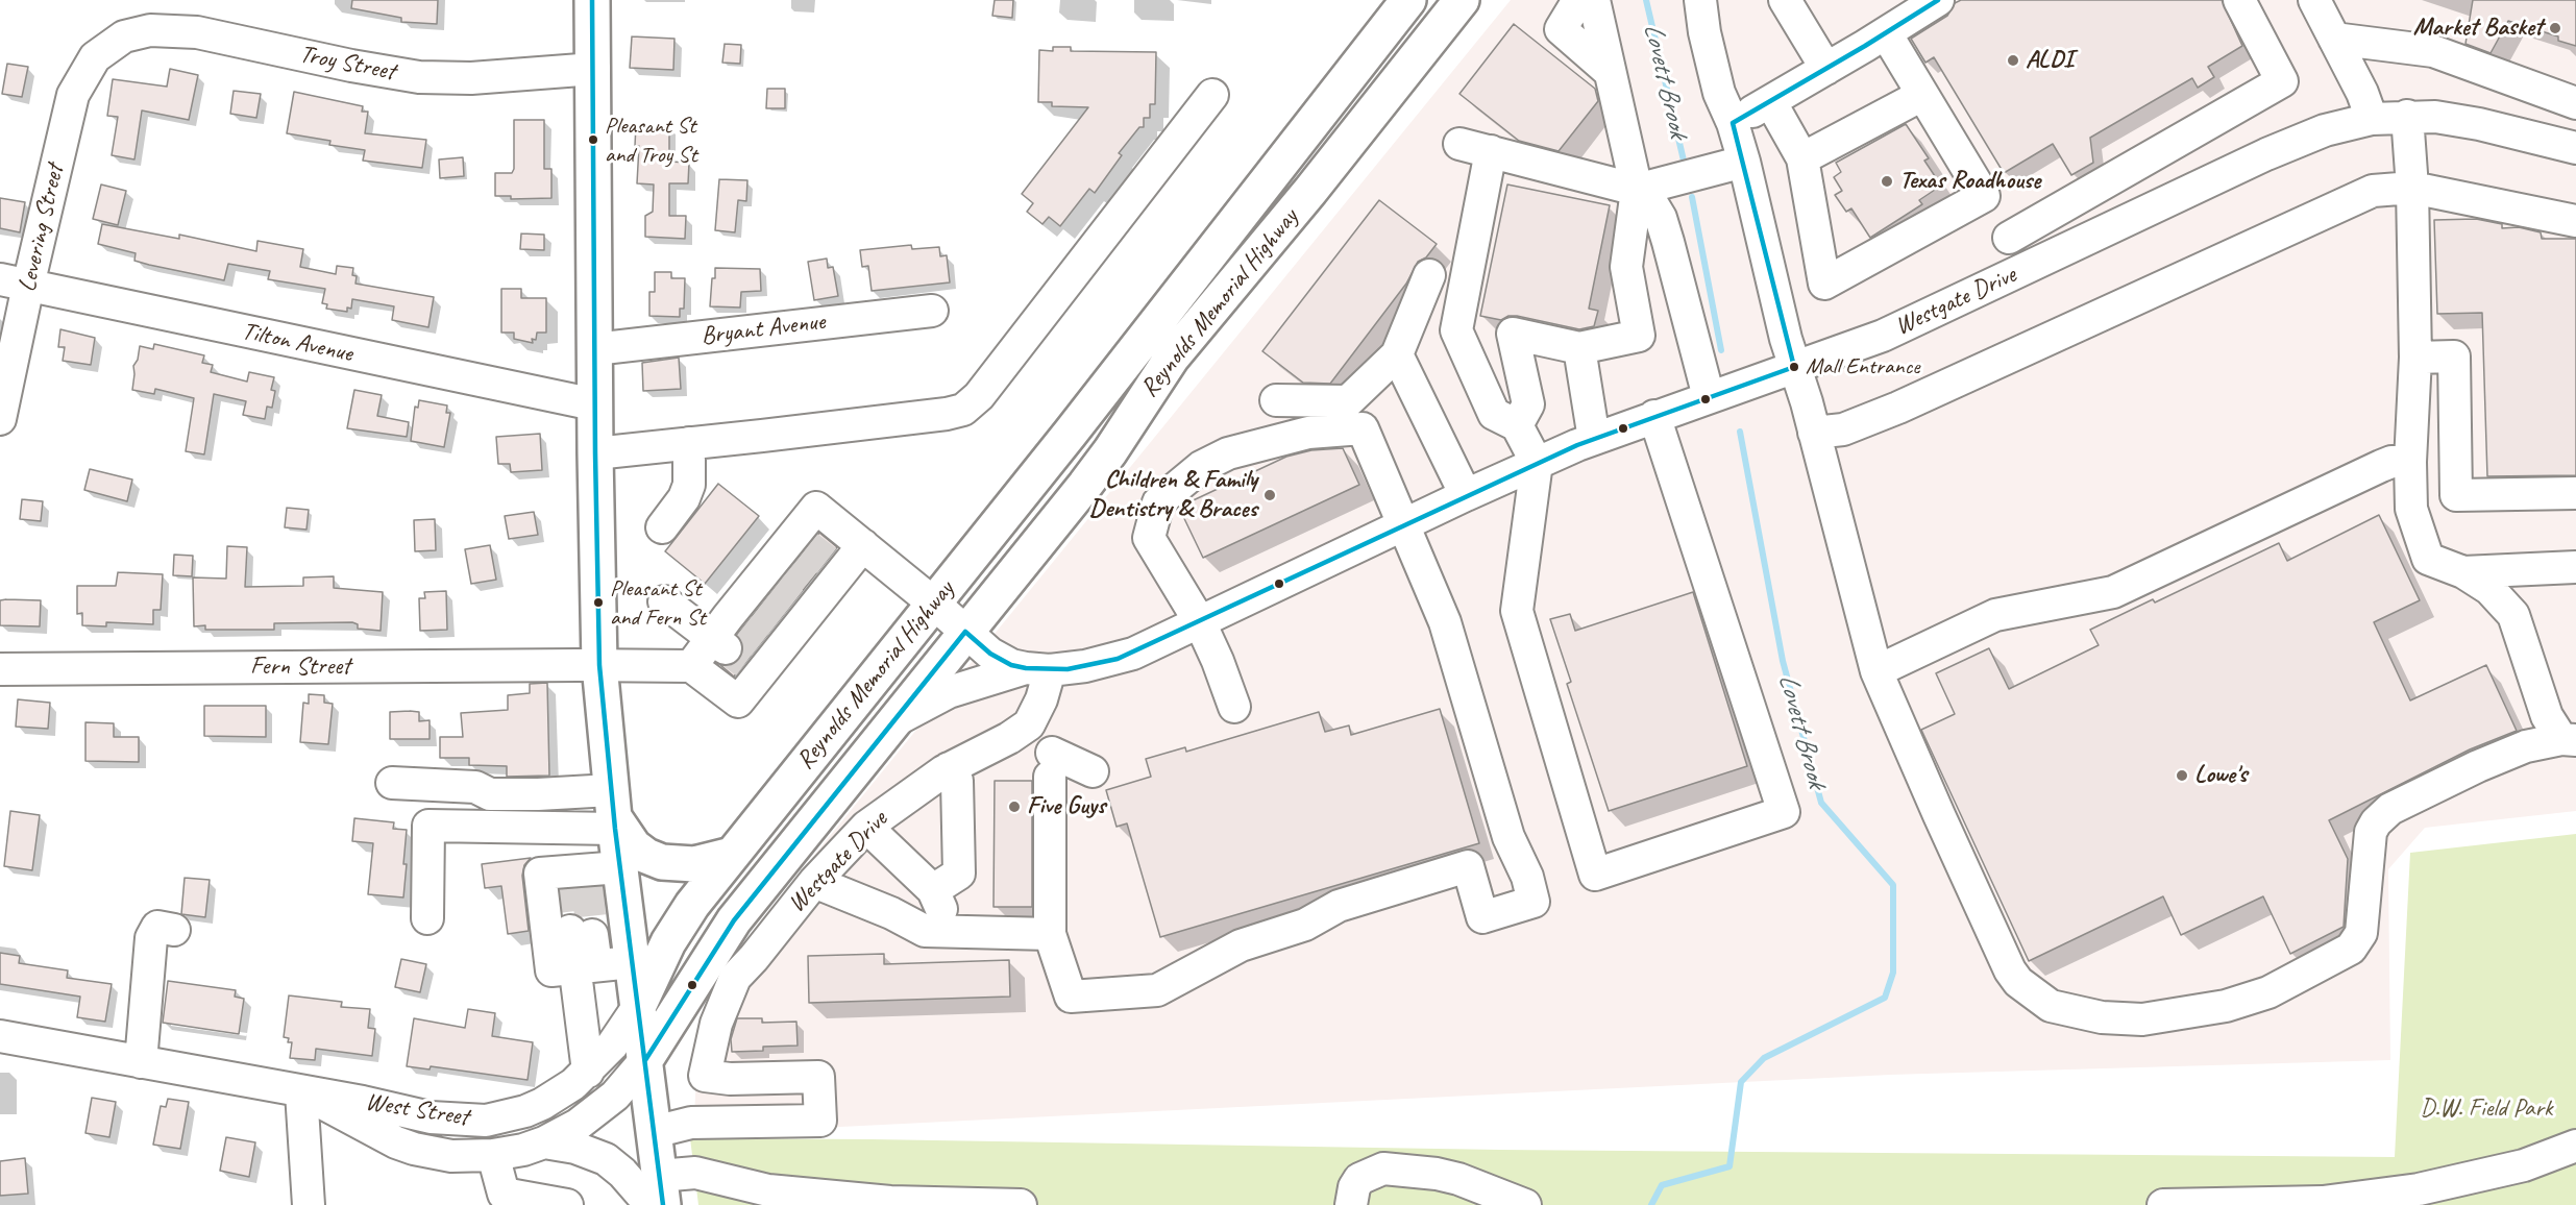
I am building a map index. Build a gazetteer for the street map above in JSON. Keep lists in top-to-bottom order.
{
  "streets": {
    "main road": ["Reynolds Memorial Highway"],
    "street": [
      "Troy Street",
      "Levering Street",
      "Westgate Drive",
      "Bryant Avenue",
      "Tilton Avenue",
      "Fern Street",
      "West Street"
    ]
  },
  "crossings": [
    ["Troy Street", "Levering Street"],
    ["Levering Street", "Tilton Avenue"],
    ["Westgate Drive", "Reynolds Memorial Highway"],
    ["Reynolds Memorial Highway", "West Street"]
  ],
  "water": ["Lovett Brook"],
  "parks": ["D.W. Field Park"],
  "places": [
    "Market Basket",
    "ALDI",
    "Pleasant St and Troy St",
    "Texas Roadhouse",
    "Mall Entrance",
    "Children & Family Dentistry & Braces",
    "Pleasant St and Fern St",
    "Lowe's",
    "Five Guys"
  ]
}
